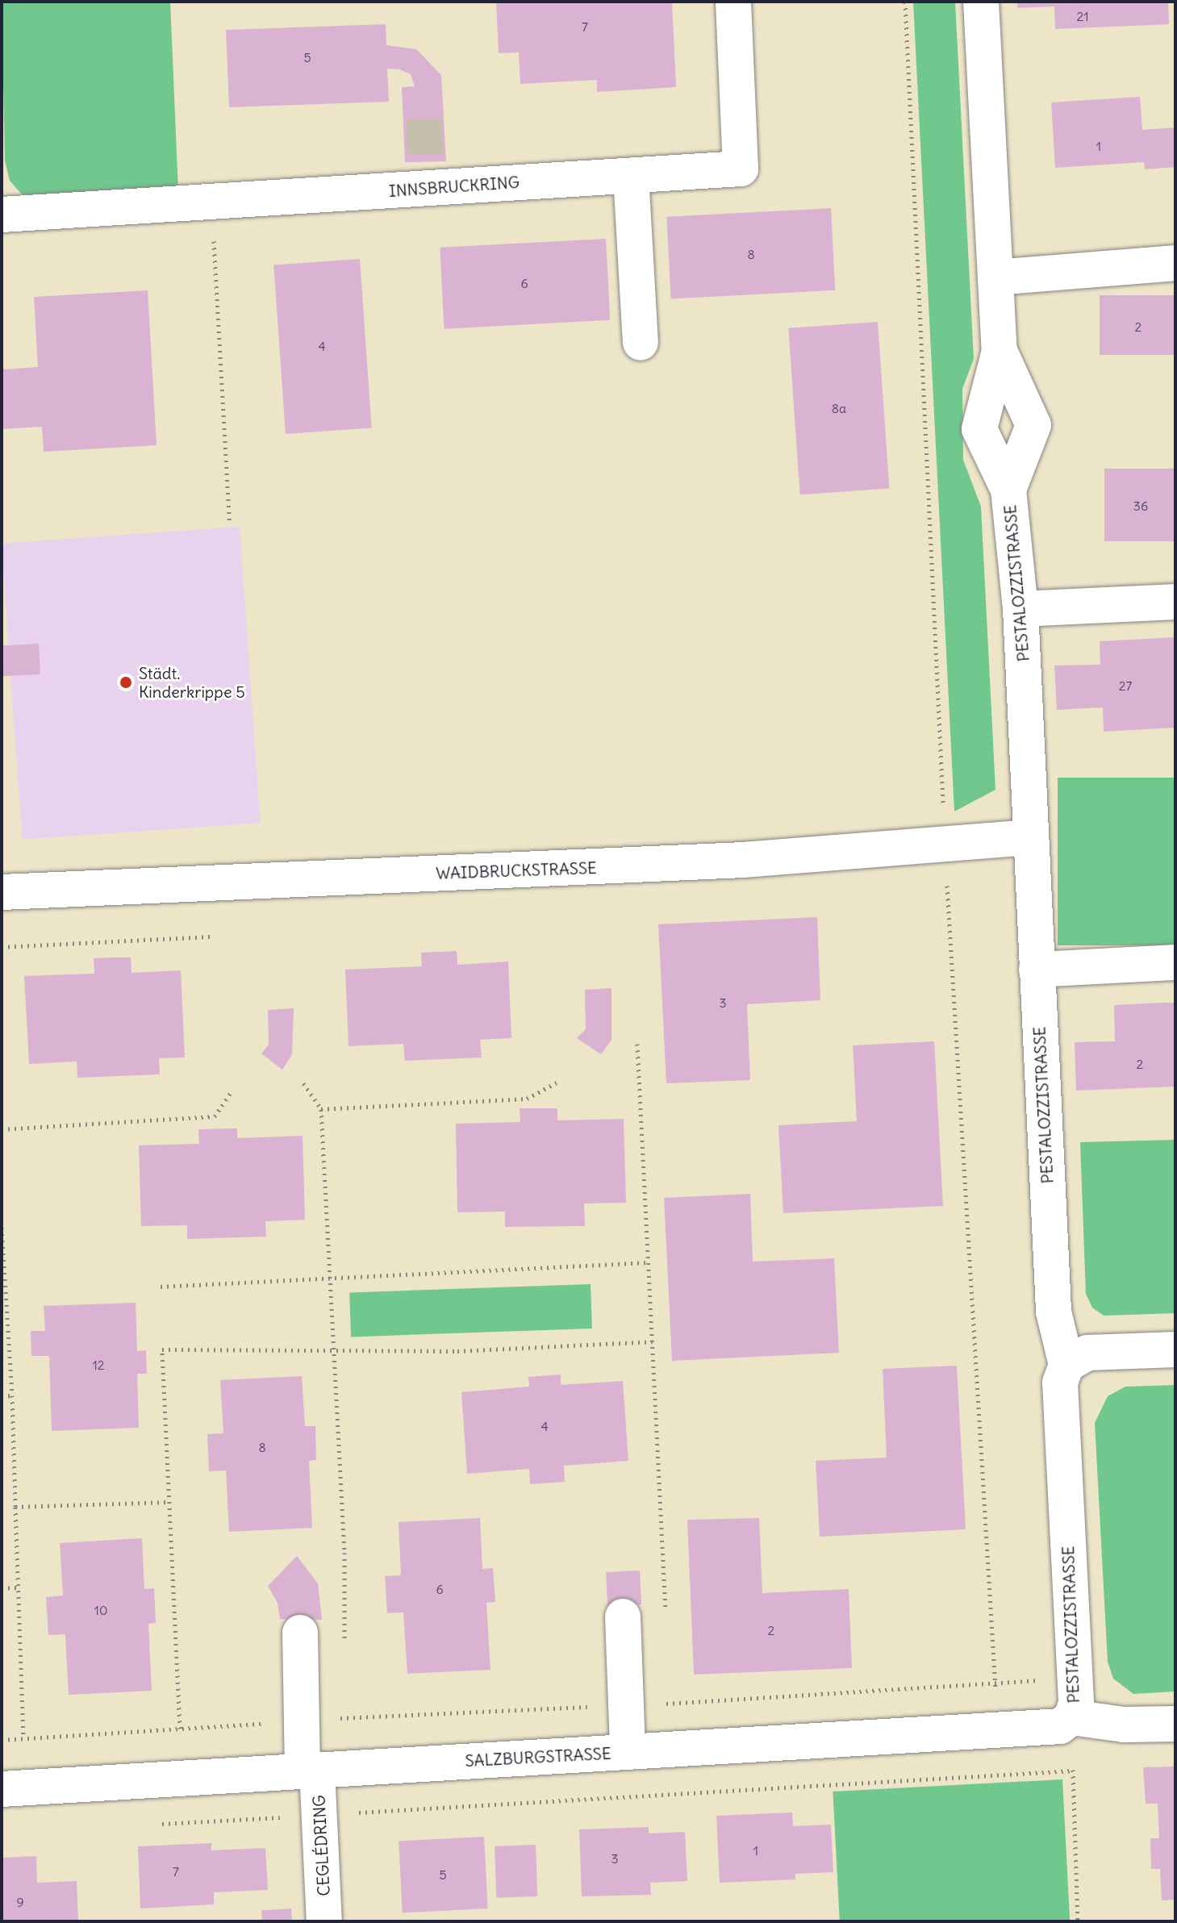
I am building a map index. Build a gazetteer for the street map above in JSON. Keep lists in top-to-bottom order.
{
  "streets": {
    "street": [
      "INNSBRUCKRING",
      "PESTALOZZISTRASSE",
      "WAIDBRUCKSTRASSE",
      "SALZBURGSTRASSE",
      "CEGLÉDRING"
    ]
  },
  "crossings": [
    ["PESTALOZZISTRASSE", "WAIDBRUCKSTRASSE"],
    ["PESTALOZZISTRASSE", "SALZBURGSTRASSE"],
    ["SALZBURGSTRASSE", "CEGLÉDRING"]
  ],
  "places": ["Städt. Kinderkrippe 5"],
  "house_numbers": [
    "21",
    "7",
    "5",
    "1",
    "8",
    "6",
    "2",
    "4",
    "8a",
    "36",
    "27",
    "3",
    "2",
    "12",
    "4",
    "8",
    "6",
    "10",
    "2",
    "1",
    "3",
    "7",
    "5",
    "9"
  ]
}
